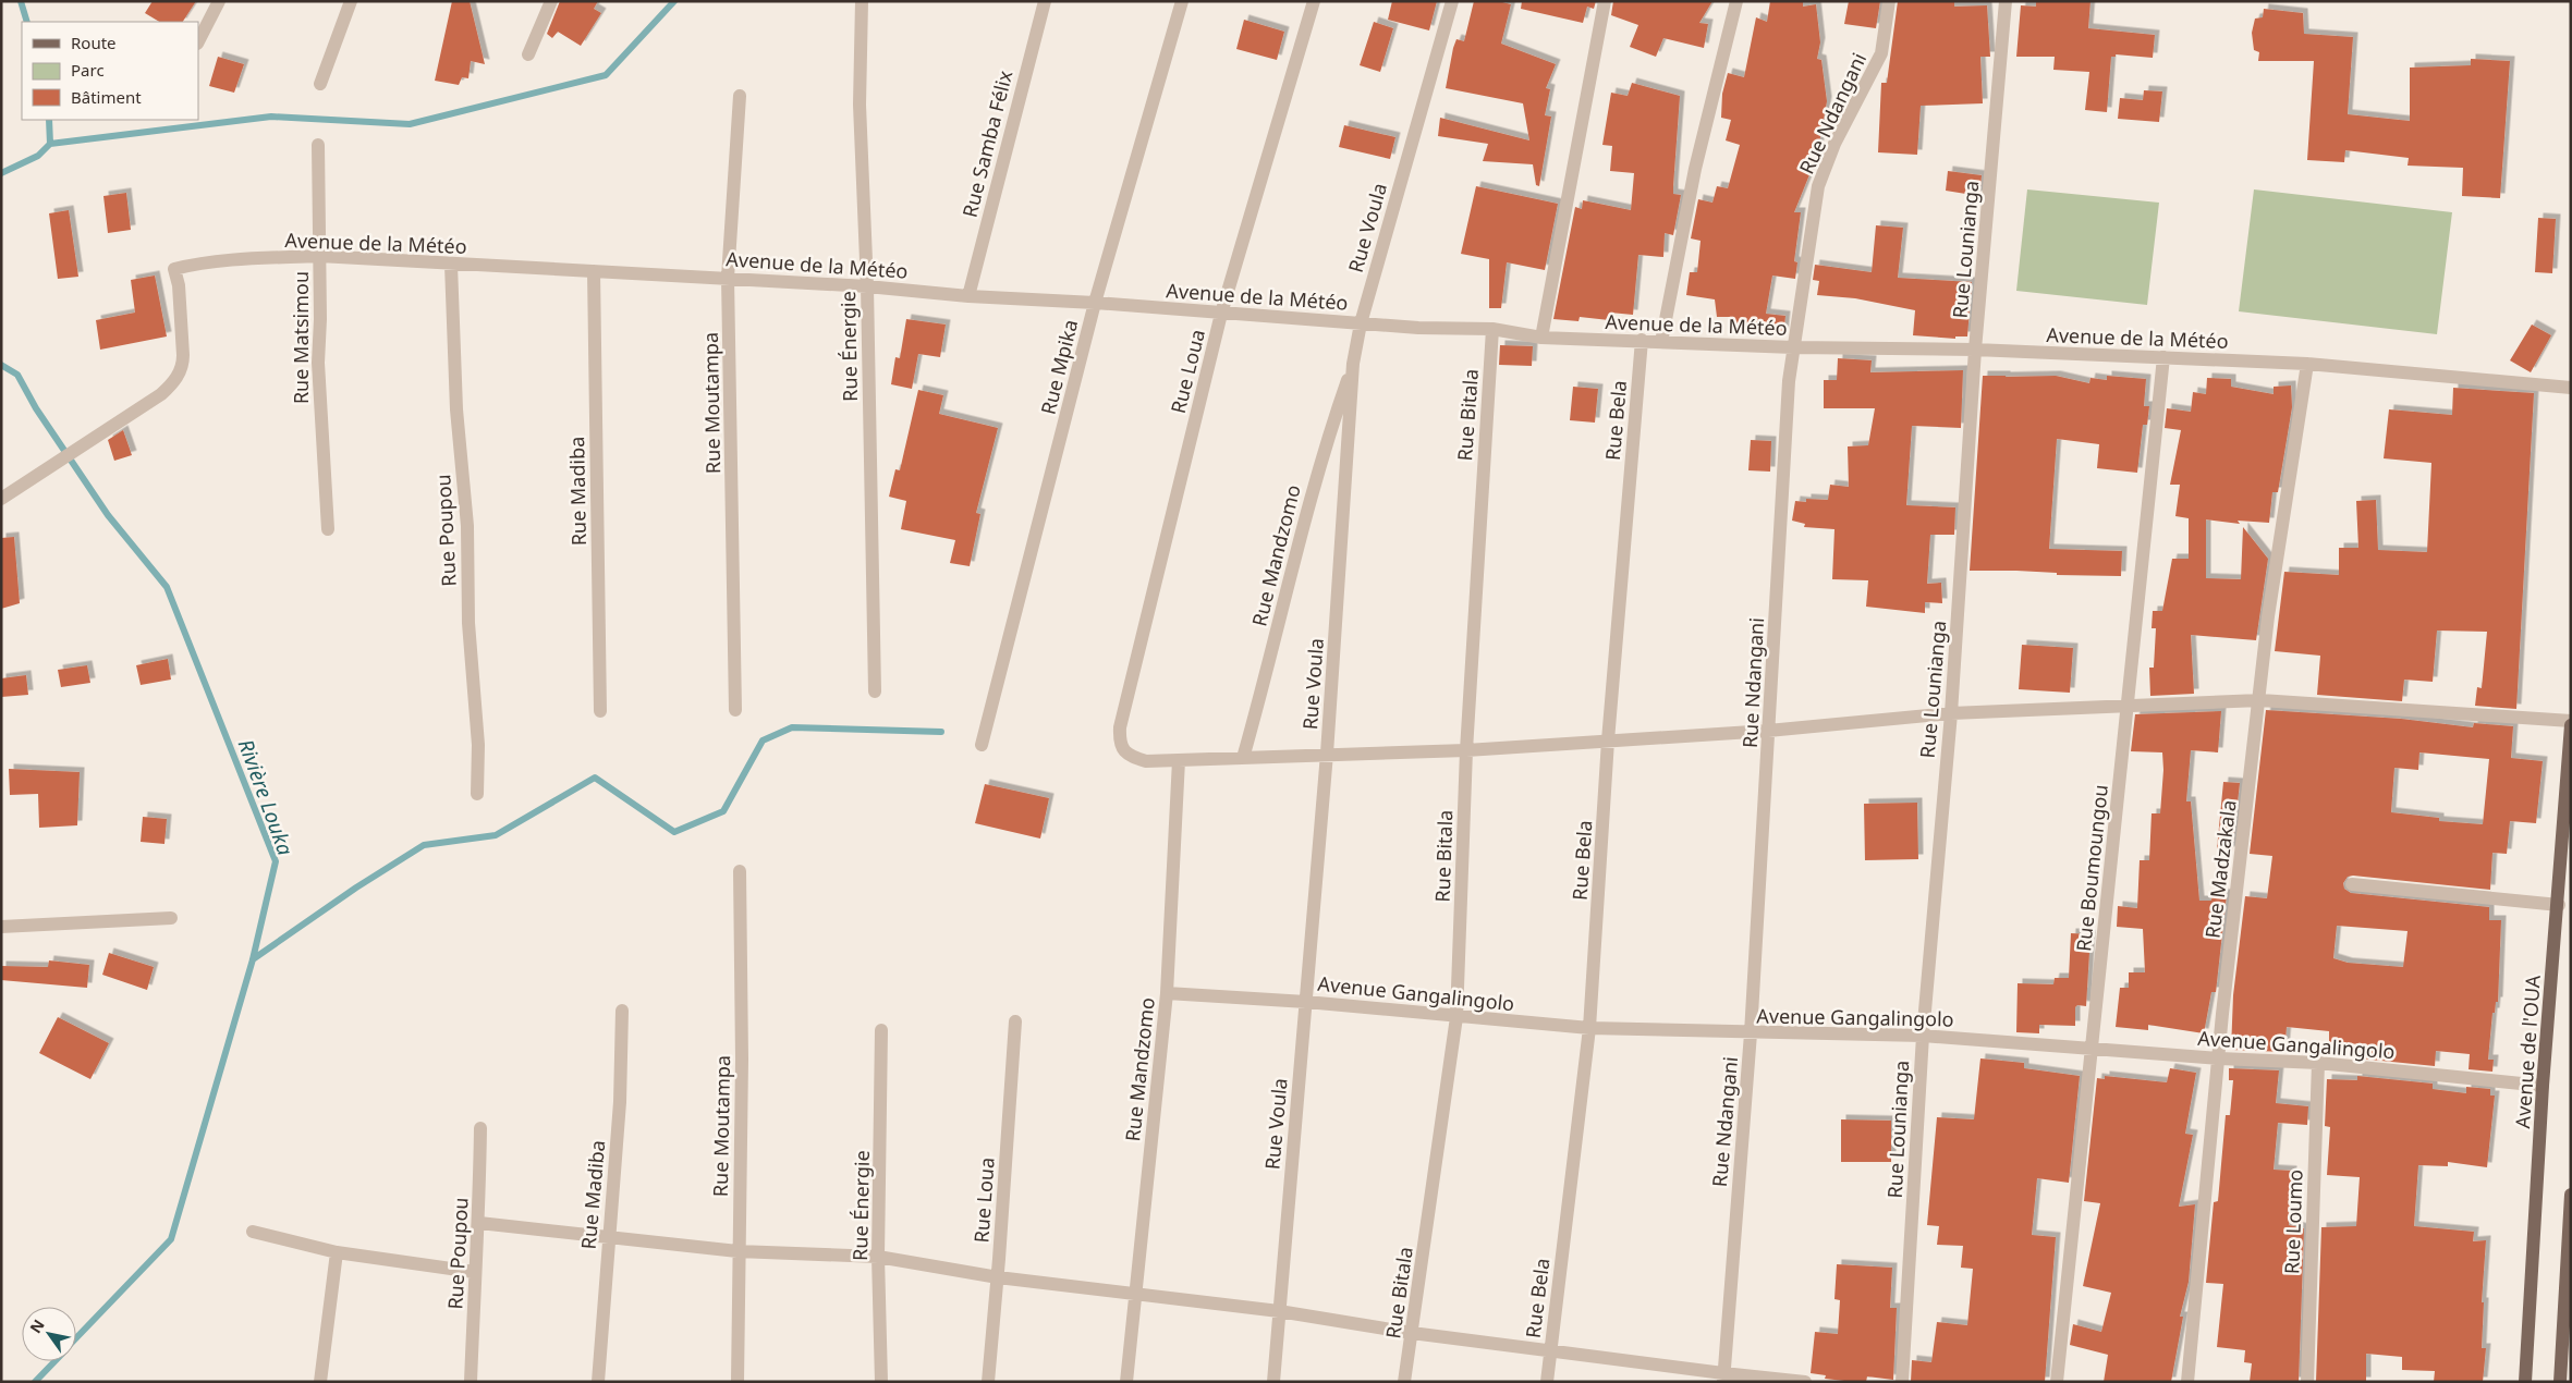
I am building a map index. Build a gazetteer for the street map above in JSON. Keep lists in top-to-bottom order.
{
  "streets": {
    "main road": ["Avenue de l'OUA"],
    "street": [
      "Rue Ndangani",
      "Rue Samba Félix",
      "Rue Voula",
      "Avenue de la Météo",
      "Rue Lounianga",
      "Rue Matsimou",
      "Rue Énergie",
      "Rue Mpika",
      "Rue Loua",
      "Rue Moutampa",
      "Rue Bitala",
      "Rue Bela",
      "Rue Madiba",
      "Rue Poupou",
      "Rue Mandzomo",
      "Rue Boumoungou",
      "Rue Madzakala",
      "Avenue Gangalingolo",
      "Rue Loumo"
    ]
  },
  "crossings": [
    ["Rue Ndangani", "Avenue de la Météo"],
    ["Rue Ndangani", "Avenue Gangalingolo"],
    ["Rue Samba Félix", "Avenue de la Météo"],
    ["Rue Voula", "Avenue de la Météo"],
    ["Rue Voula", "Rue Mandzomo"],
    ["Rue Voula", "Avenue Gangalingolo"],
    ["Avenue de la Météo", "Rue Lounianga"],
    ["Avenue de la Météo", "Rue Matsimou"],
    ["Avenue de la Météo", "Rue Énergie"],
    ["Avenue de la Météo", "Rue Mpika"],
    ["Avenue de la Météo", "Rue Loua"],
    ["Avenue de la Météo", "Rue Moutampa"],
    ["Avenue de la Météo", "Rue Bitala"],
    ["Avenue de la Météo", "Rue Bela"],
    ["Avenue de la Météo", "Rue Madiba"],
    ["Avenue de la Météo", "Rue Poupou"],
    ["Avenue de la Météo", "Rue Boumoungou"],
    ["Avenue de la Météo", "Rue Madzakala"],
    ["Rue Lounianga", "Avenue Gangalingolo"],
    ["Rue Loua", "Rue Mandzomo"],
    ["Rue Bitala", "Avenue Gangalingolo"],
    ["Rue Bela", "Avenue Gangalingolo"],
    ["Rue Mandzomo", "Avenue Gangalingolo"],
    ["Rue Boumoungou", "Avenue Gangalingolo"],
    ["Rue Madzakala", "Avenue Gangalingolo"],
    ["Avenue Gangalingolo", "Avenue de l'OUA"],
    ["Avenue Gangalingolo", "Rue Loumo"]
  ],
  "water": ["Rivière Louka"],
  "legend": ["Route", "Parc", "Bâtiment"],
  "north": "top left"
}
